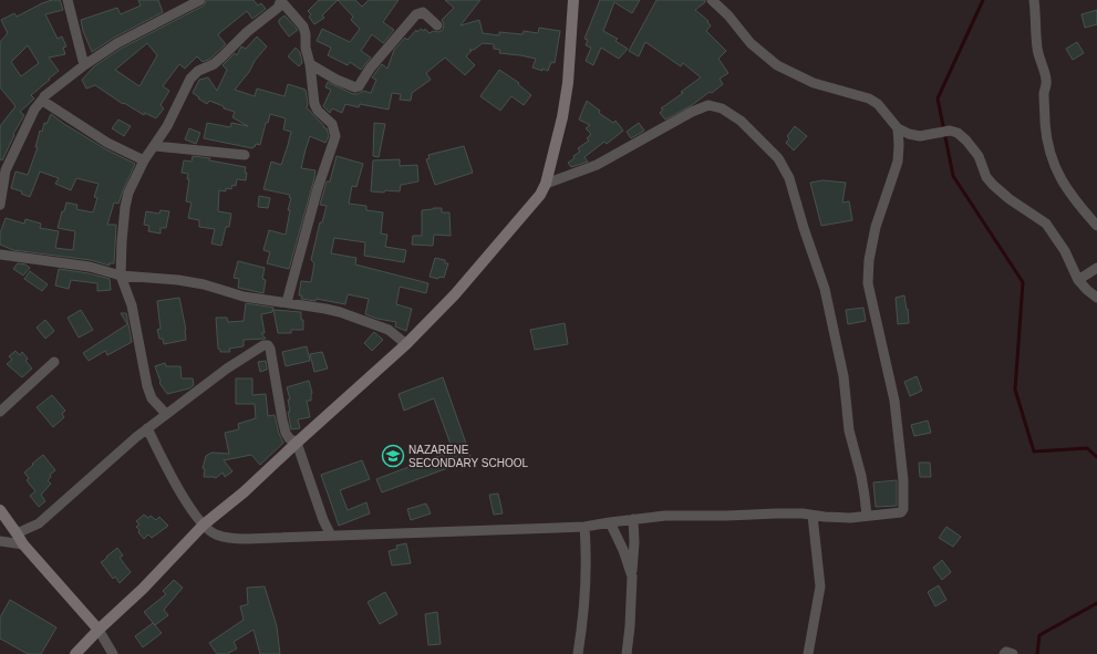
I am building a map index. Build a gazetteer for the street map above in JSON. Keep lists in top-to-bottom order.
{
  "places": {
    "school or university": ["NAZARENE SECONDARY SCHOOL"]
  }
}
